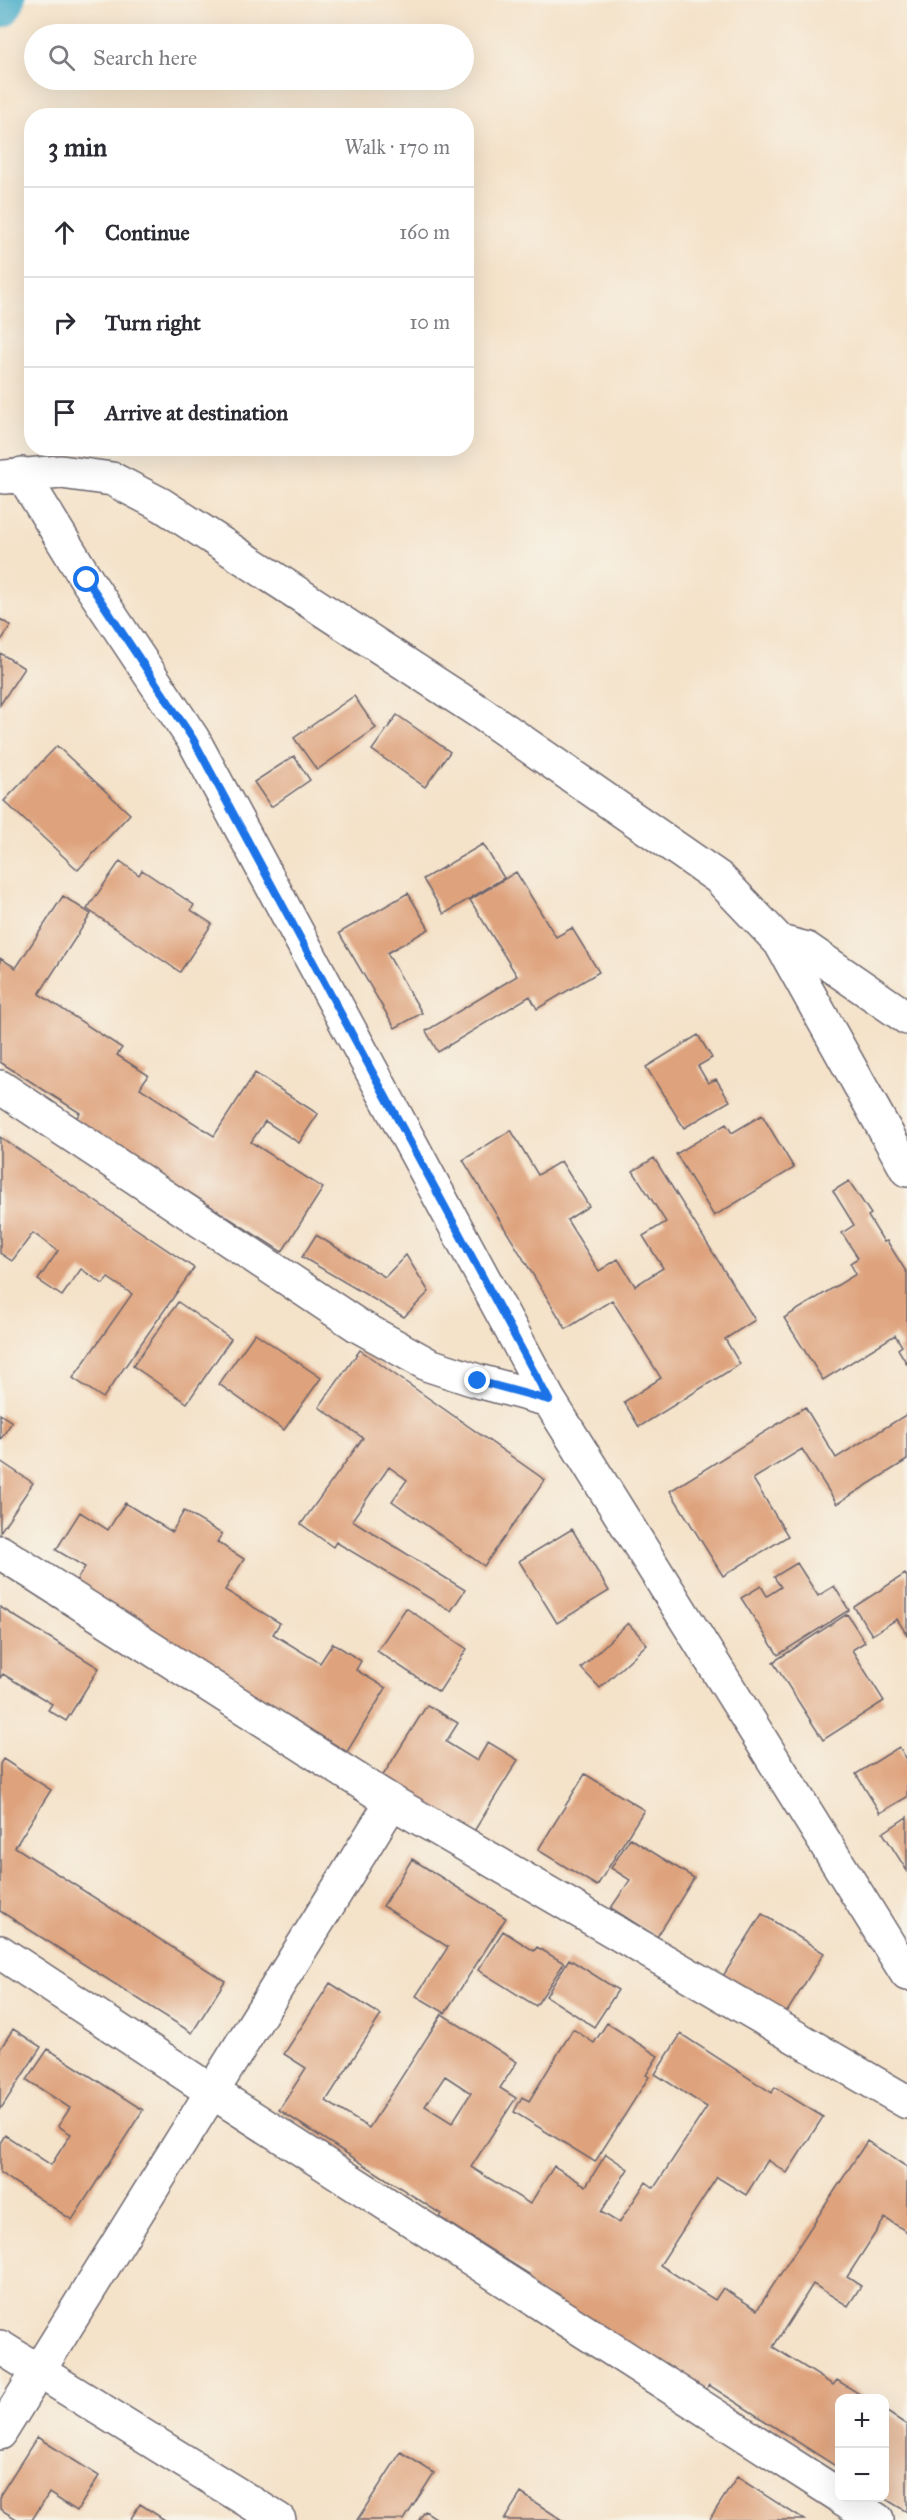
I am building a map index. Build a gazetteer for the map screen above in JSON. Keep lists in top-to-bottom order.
{
  "page": {
    "search": "Search here",
    "heading": ["3 min", "Walk · 170 m"],
    "list": [
      ["Continue", "160 m"],
      ["Turn right", "10 m"],
      "Arrive at destination"
    ],
    "map_buttons": ["+", "−"]
  }
}
